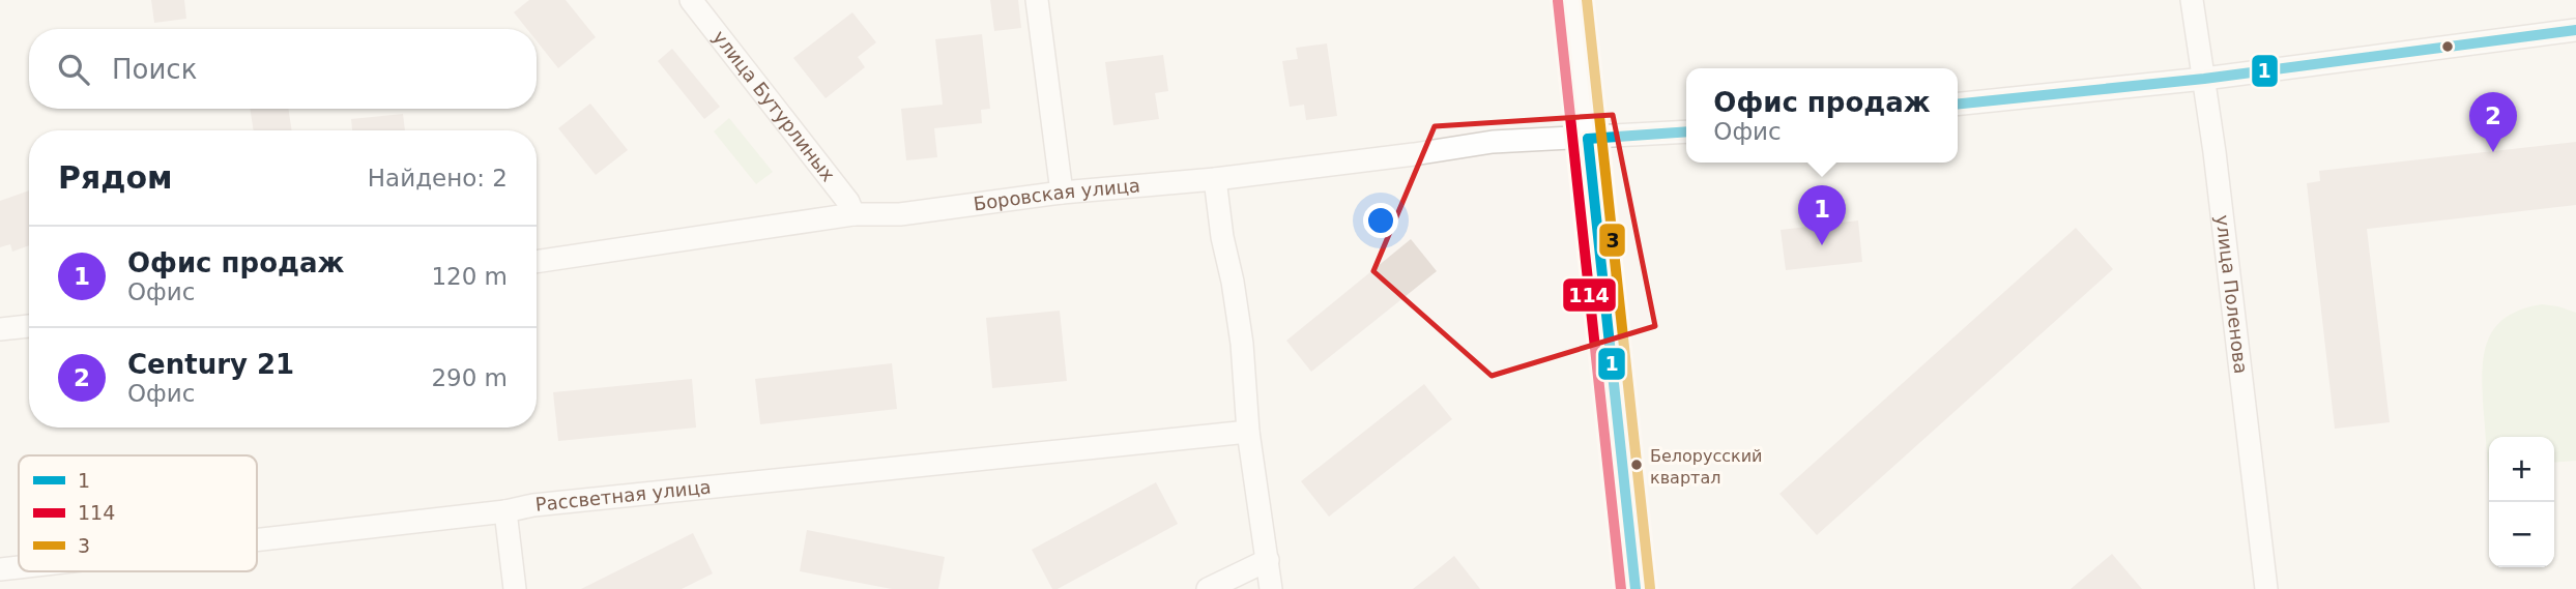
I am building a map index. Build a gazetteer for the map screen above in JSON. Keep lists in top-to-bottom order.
{
  "streets": {
    "street": [
      "улица Бутурлиных",
      "Боровская улица",
      "улица Поленова",
      "Рассветная улица"
    ]
  },
  "crossings": [
    ["улица Бутурлиных", "Боровская улица"]
  ],
  "places": ["Белорусский квартал"],
  "lines": ["transit line 3", "transit line 114", "transit line 1"],
  "legend": ["1", "114", "3"],
  "page": {
    "search": "Поиск",
    "popup": ["Офис продаж", "Офис"],
    "pins": ["2", "1"],
    "heading": ["Рядом", "Найдено: 2"],
    "list": [
      {
        "mark": "1",
        "name": "Офис продаж",
        "note": "Офис",
        "value": "120 m"
      },
      {
        "mark": "2",
        "name": "Century 21",
        "note": "Офис",
        "value": "290 m"
      }
    ],
    "map_buttons": ["+", "−"]
  }
}
